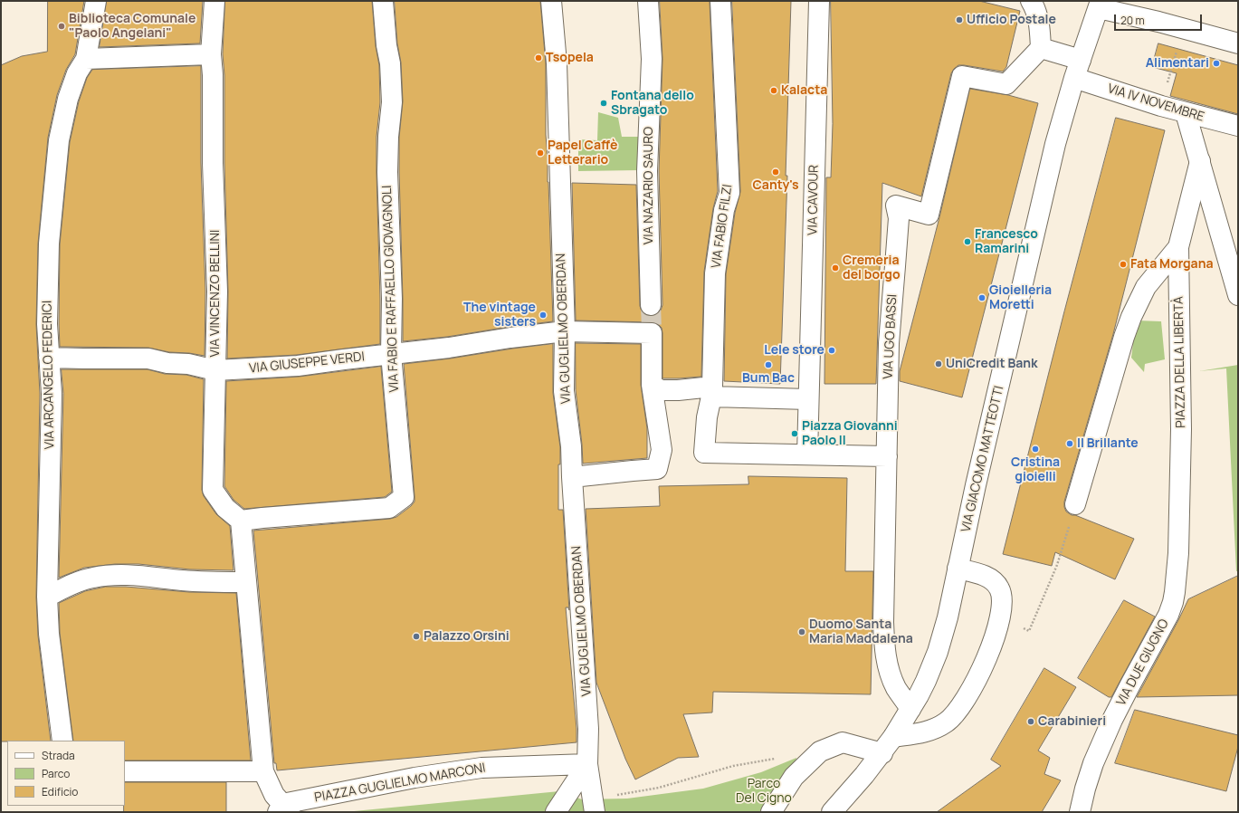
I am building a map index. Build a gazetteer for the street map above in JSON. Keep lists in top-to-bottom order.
{
  "streets": {
    "street": [
      "VIA IV NOVEMBRE",
      "VIA NAZARIO SAURO",
      "VIA CAVOUR",
      "VIA FABIO FILZI",
      "VIA FABIO E RAFFAELLO GIOVAGNOLI",
      "VIA VINCENZO BELLINI",
      "VIA GUGLIELMO OBERDAN",
      "VIA UGO BASSI",
      "PIAZZA DELLA LIBERTÀ",
      "VIA GIUSEPPE VERDI",
      "VIA ARCANGELO FEDERICI",
      "VIA GIACOMO MATTEOTTI",
      "VIA DUE GIUGNO",
      "PIAZZA GUGLIELMO MARCONI"
    ]
  },
  "crossings": [
    ["VIA IV NOVEMBRE", "VIA UGO BASSI"],
    ["VIA IV NOVEMBRE", "VIA GIACOMO MATTEOTTI"],
    ["VIA FABIO FILZI", "VIA GIUSEPPE VERDI"],
    ["VIA FABIO E RAFFAELLO GIOVAGNOLI", "VIA VINCENZO BELLINI"],
    ["VIA FABIO E RAFFAELLO GIOVAGNOLI", "VIA GIUSEPPE VERDI"],
    ["VIA VINCENZO BELLINI", "VIA GIUSEPPE VERDI"],
    ["VIA GUGLIELMO OBERDAN", "VIA GIUSEPPE VERDI"],
    ["VIA GUGLIELMO OBERDAN", "PIAZZA GUGLIELMO MARCONI"],
    ["VIA UGO BASSI", "VIA GIACOMO MATTEOTTI"],
    ["PIAZZA DELLA LIBERTÀ", "VIA DUE GIUGNO"],
    ["VIA GIUSEPPE VERDI", "VIA ARCANGELO FEDERICI"]
  ],
  "parks": ["Parco Del Cigno"],
  "places": [
    "Ufficio Postale",
    "Biblioteca Comunale \"Paolo Angelani\"",
    "Tsopela",
    "Alimentari",
    "Kalacta",
    "Fontana dello Sbragato",
    "Papel Caffè Letterario",
    "Canty's",
    "Francesco Ramarini",
    "Fata Morgana",
    "Cremeria del borgo",
    "Gioielleria Moretti",
    "The vintage sisters",
    "Lele store",
    "UniCredit Bank",
    "Bum Bac",
    "Piazza Giovanni Paolo II",
    "Il Brillante",
    "Cristina gioielli",
    "Duomo Santa Maria Maddalena",
    "Palazzo Orsini",
    "Carabinieri"
  ],
  "legend": ["Strada", "Parco", "Edificio"],
  "scale_bar": "20 m"
}
